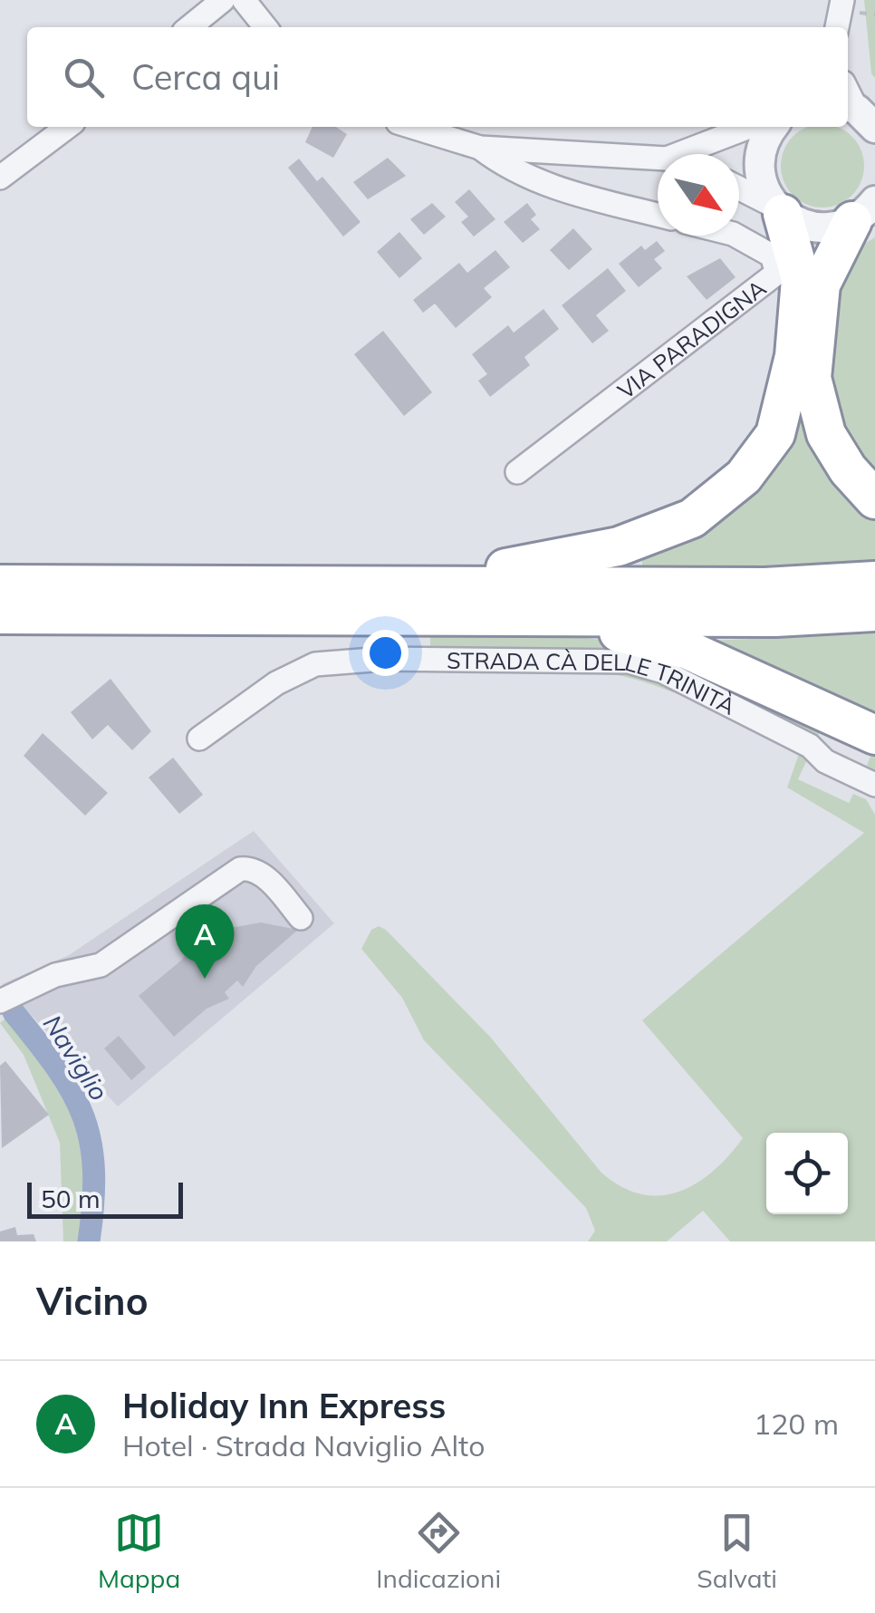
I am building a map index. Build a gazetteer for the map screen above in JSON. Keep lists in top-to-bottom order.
{
  "streets": {
    "street": ["VIA PARADIGNA", "STRADA CÀ DELLE TRINITÀ"]
  },
  "water": ["Naviglio"],
  "scale_bar": "50 m",
  "north": "bottom right",
  "page": {
    "search": "Cerca qui",
    "pins": "A",
    "scale": "50 m",
    "heading": "Vicino",
    "list": [
      {
        "mark": "A",
        "name": "Holiday Inn Express",
        "note": "Hotel · Strada Naviglio Alto",
        "value": "120 m"
      }
    ],
    "nav": ["Mappa", "Indicazioni", "Salvati"]
  }
}
